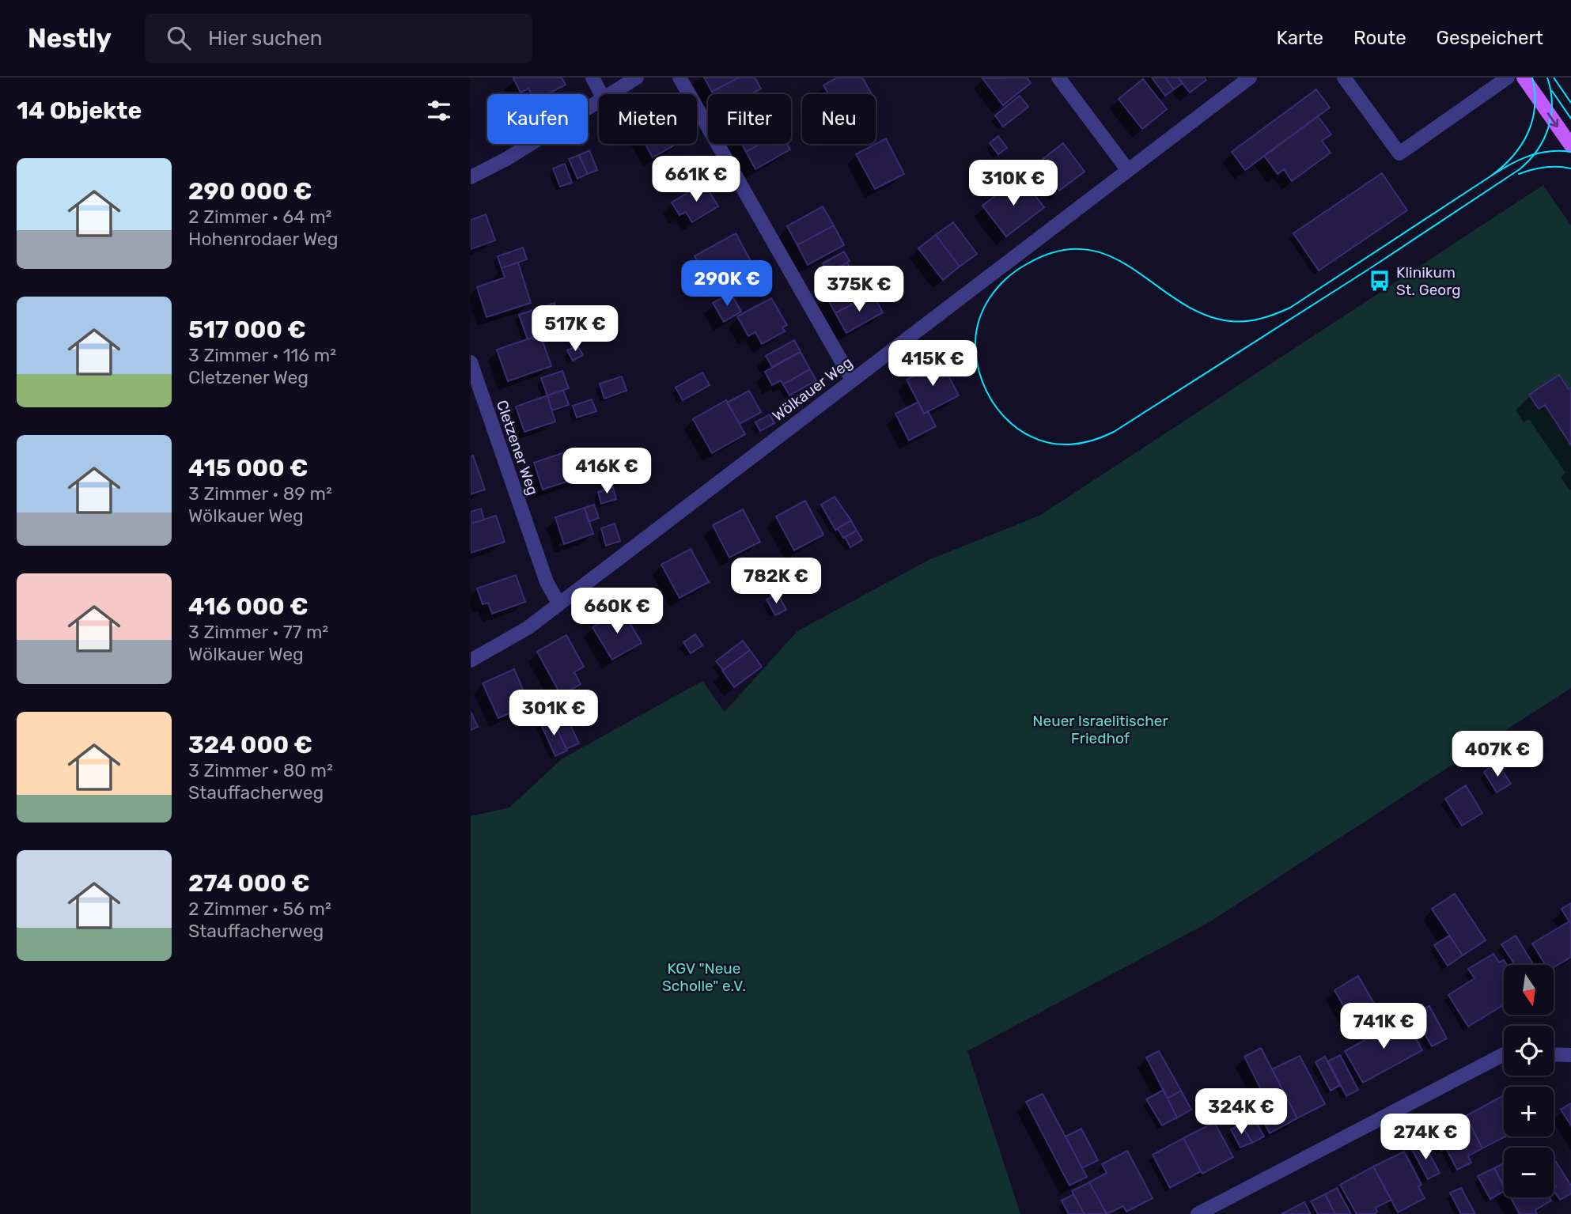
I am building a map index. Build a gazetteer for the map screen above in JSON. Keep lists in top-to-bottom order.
{
  "streets": {
    "street": ["Wölkauer Weg", "Cletzener Weg"]
  },
  "crossings": [
    ["Wölkauer Weg", "Cletzener Weg"]
  ],
  "parks": ["Neuer Israelitischer Friedhof", "KGV \"Neue Scholle\" e.V."],
  "places": {
    "bus stop": ["Klinikum St. Georg"]
  },
  "north": "bottom",
  "page": {
    "header": "Nestly",
    "search": "Hier suchen",
    "nav": ["Karte", "Route", "Gespeichert"],
    "heading": "14 Objekte",
    "chip": [
      "Kaufen",
      "Mieten",
      "Filter",
      "Neu"
    ],
    "list": [
      {
        "name": "290 000 €",
        "note": "2 Zimmer · 64 m² · Hohenrodaer Weg"
      },
      {
        "name": "517 000 €",
        "note": "3 Zimmer · 116 m² · Cletzener Weg"
      },
      {
        "name": "415 000 €",
        "note": "3 Zimmer · 89 m² · Wölkauer Weg"
      },
      {
        "name": "416 000 €",
        "note": "3 Zimmer · 77 m² · Wölkauer Weg"
      },
      {
        "name": "324 000 €",
        "note": "3 Zimmer · 80 m² · Stauffacherweg"
      },
      {
        "name": "274 000 €",
        "note": "2 Zimmer · 56 m² · Stauffacherweg"
      }
    ],
    "price": [
      "661K €",
      "310K €",
      "290K €",
      "375K €",
      "517K €",
      "415K €",
      "416K €",
      "782K €",
      "660K €",
      "301K €",
      "407K €",
      "741K €",
      "324K €",
      "274K €"
    ],
    "map_buttons": ["+", "−"]
  }
}
